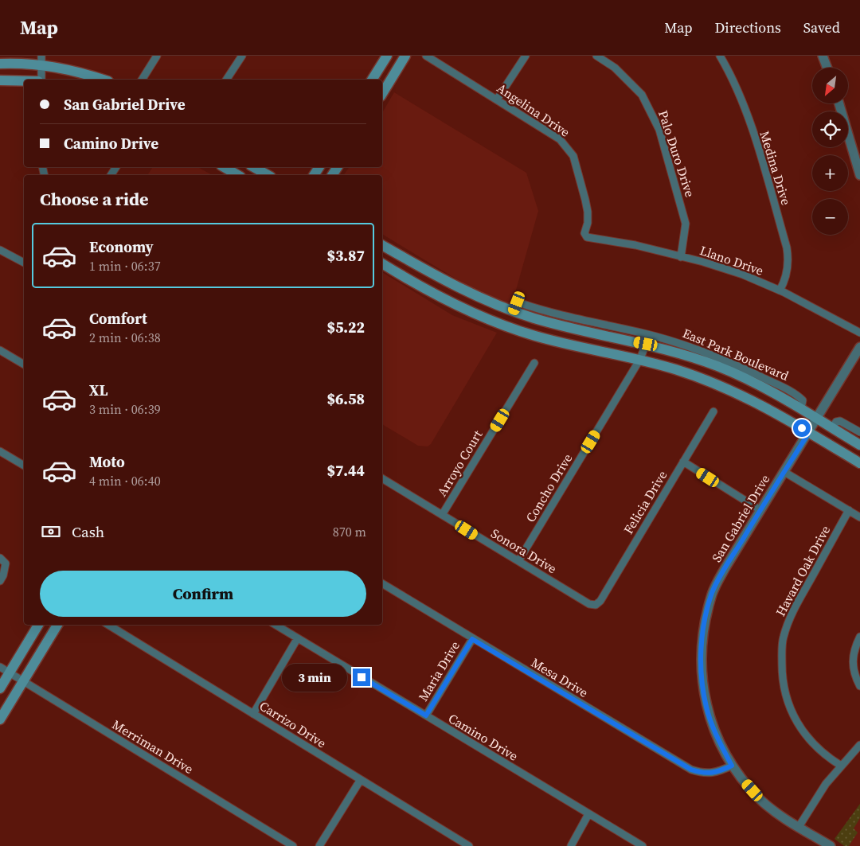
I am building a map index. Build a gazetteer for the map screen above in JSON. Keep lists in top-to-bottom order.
{
  "streets": {
    "main road": ["East Park Boulevard"],
    "street": [
      "Angelina Drive",
      "Palo Duro Drive",
      "Medina Drive",
      "Llano Drive",
      "Arroyo Court",
      "Concho Drive",
      "Felicia Drive",
      "San Gabriel Drive",
      "Sonora Drive",
      "Havard Oak Drive",
      "Maria Drive",
      "Mesa Drive",
      "Carrizo Drive",
      "Camino Drive",
      "Merriman Drive"
    ]
  },
  "crossings": [
    ["Angelina Drive", "Llano Drive"],
    ["Palo Duro Drive", "Llano Drive"],
    ["Medina Drive", "Llano Drive"],
    ["East Park Boulevard", "Concho Drive"],
    ["East Park Boulevard", "San Gabriel Drive"],
    ["Arroyo Court", "Sonora Drive"],
    ["Concho Drive", "Sonora Drive"],
    ["Felicia Drive", "Sonora Drive"],
    ["San Gabriel Drive", "Mesa Drive"],
    ["Maria Drive", "Mesa Drive"],
    ["Maria Drive", "Camino Drive"]
  ],
  "north": "bottom left",
  "page": {
    "header": "Map",
    "nav": ["Map", "Directions", "Saved"],
    "map_buttons": ["+", "−"],
    "banner": ["San Gabriel Drive", "Camino Drive"],
    "heading": "Choose a ride",
    "list": [
      {
        "name": "Economy",
        "note": "1 min · 06:37",
        "value": "$3.87"
      },
      {
        "name": "Comfort",
        "note": "2 min · 06:38",
        "value": "$5.22"
      },
      {
        "name": "XL",
        "note": "3 min · 06:39",
        "value": "$6.58"
      },
      {
        "name": "Moto",
        "note": "4 min · 06:40",
        "value": "$7.44"
      }
    ],
    "pay": ["Cash", "870 m"],
    "buttons": "Confirm",
    "bubble": "3 min"
  }
}
